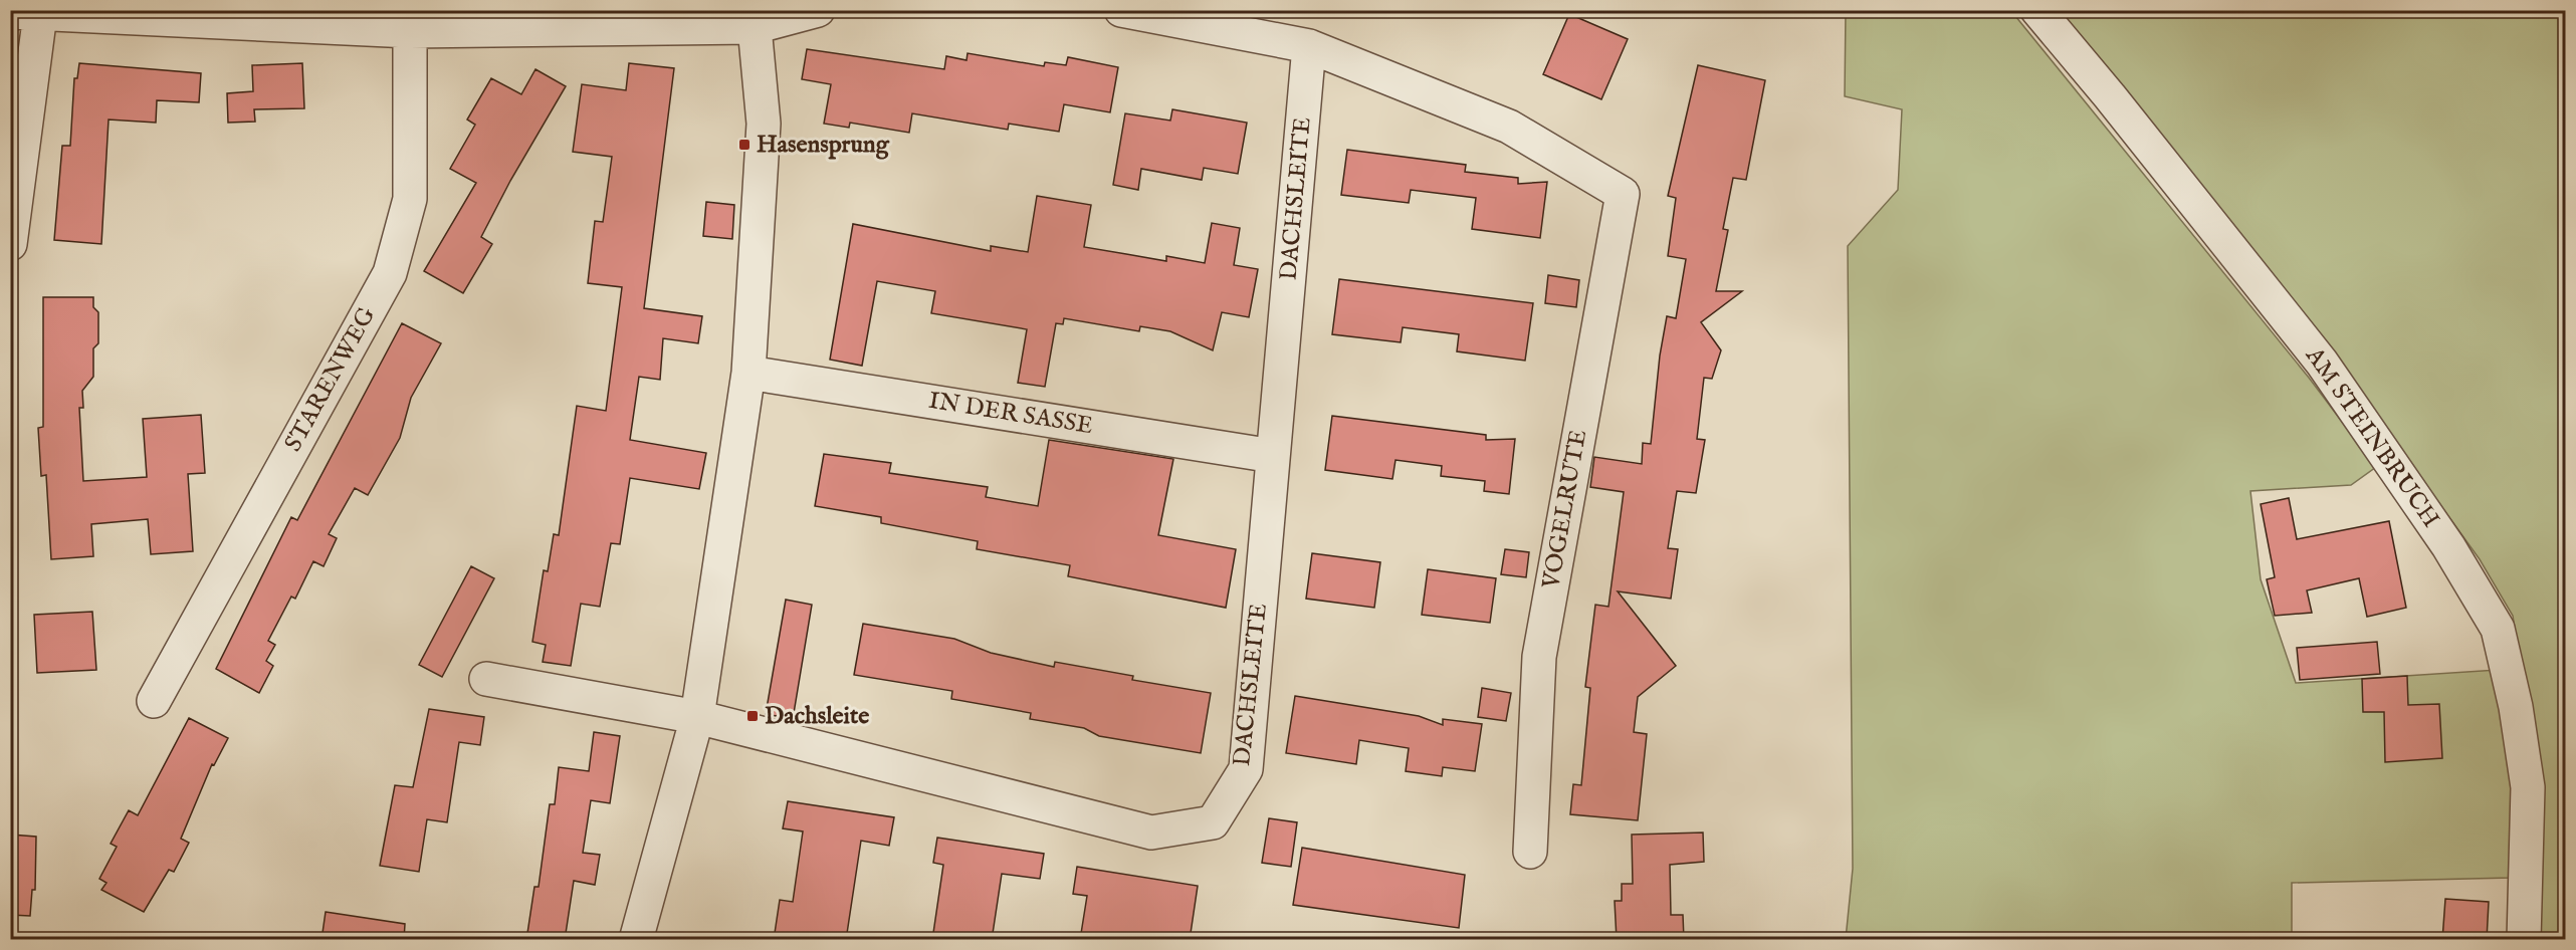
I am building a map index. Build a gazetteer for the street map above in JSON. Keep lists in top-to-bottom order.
{
  "streets": {
    "street": [
      "DACHSLEITE",
      "STARENWEG",
      "IN DER SASSE",
      "AM STEINBRUCH",
      "VOGELRUTE"
    ]
  },
  "crossings": [
    ["DACHSLEITE", "IN DER SASSE"],
    ["DACHSLEITE", "VOGELRUTE"]
  ],
  "places": {
    "transit": ["Hasensprung", "Dachsleite"]
  }
}
